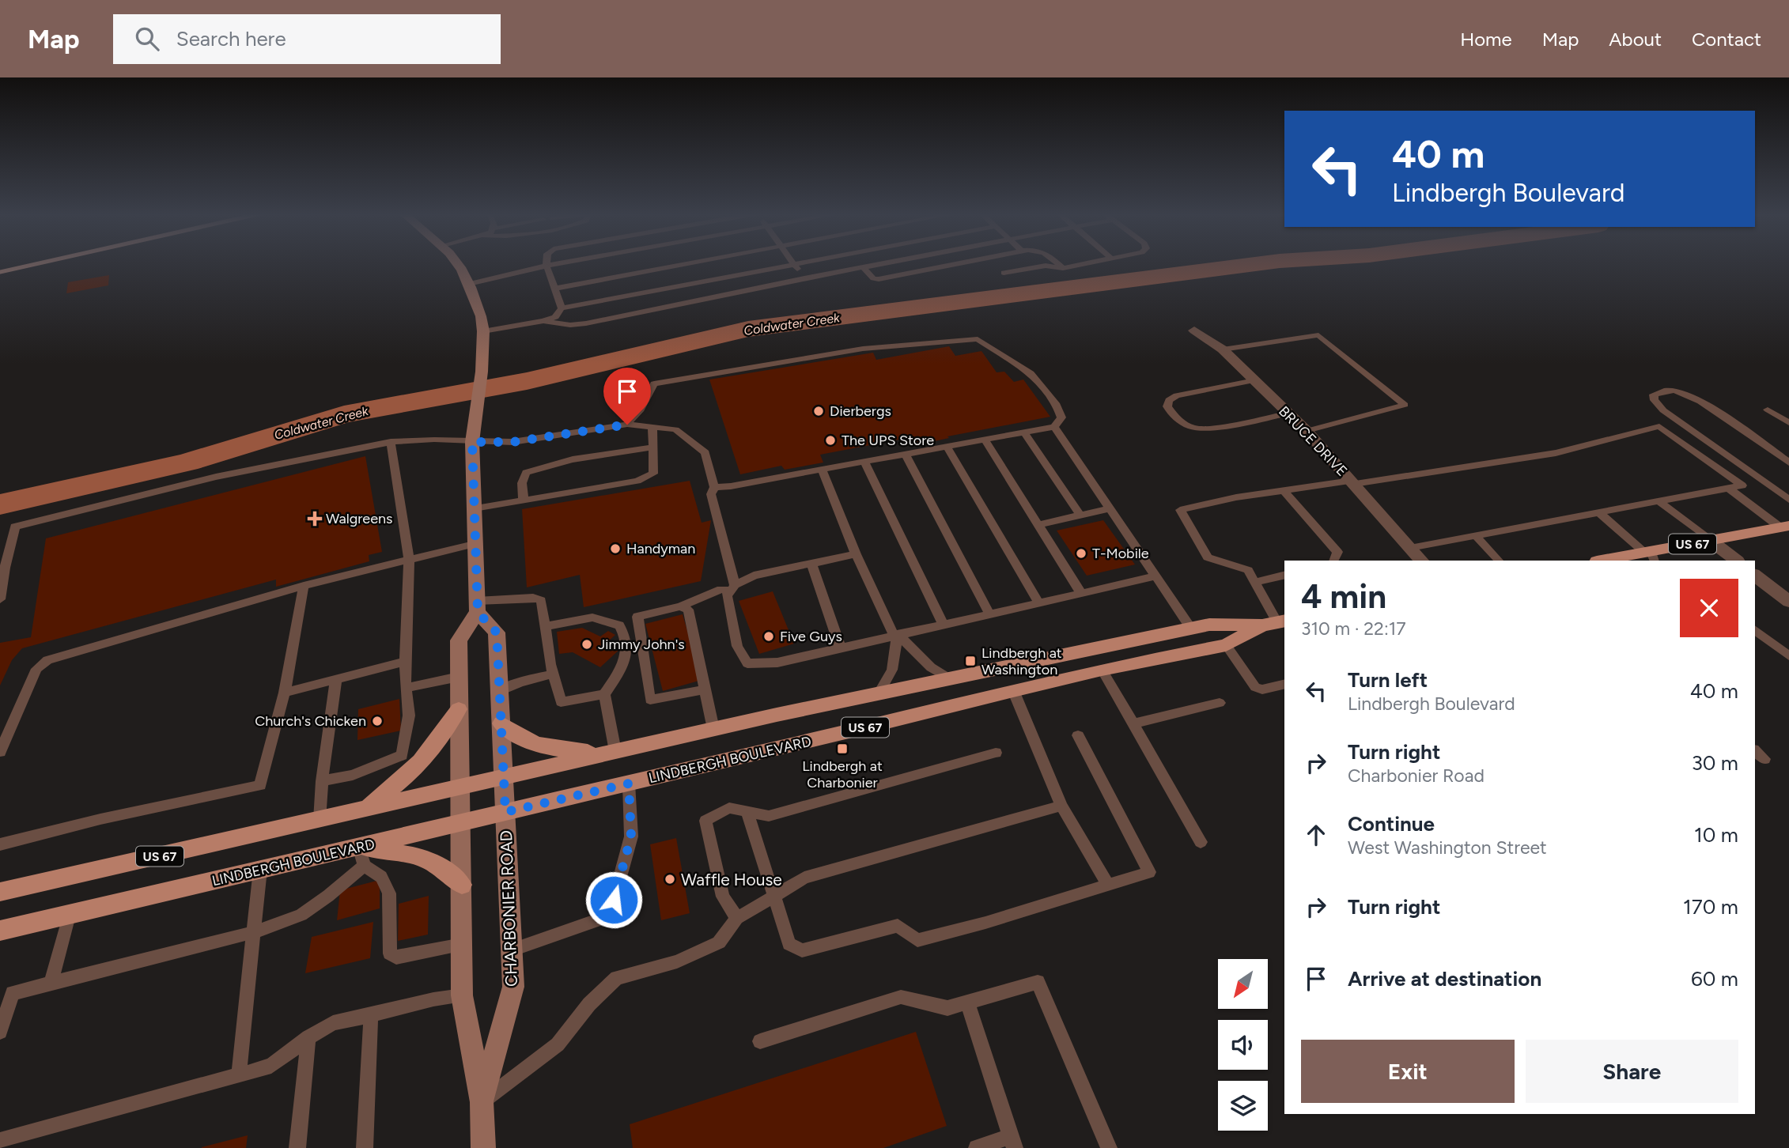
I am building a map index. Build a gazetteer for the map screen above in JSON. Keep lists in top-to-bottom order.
{
  "streets": {
    "main road": ["US 67", "LINDBERGH BOULEVARD", "CHARBONIER ROAD"],
    "street": ["BRUCE DRIVE"]
  },
  "crossings": [
    ["US 67", "LINDBERGH BOULEVARD"],
    ["US 67", "CHARBONIER ROAD"],
    ["LINDBERGH BOULEVARD", "CHARBONIER ROAD"]
  ],
  "water": ["Coldwater Creek"],
  "places": {
    "other": [
      "Dierbergs",
      "The UPS Store",
      "Handyman",
      "T-Mobile",
      "Five Guys",
      "Jimmy John's",
      "Church's Chicken",
      "Waffle House"
    ],
    "health": ["Walgreens"],
    "transit": ["Lindbergh at Washington", "Lindbergh at Charbonier"]
  },
  "north": "bottom left",
  "page": {
    "header": "Map",
    "search": "Search here",
    "nav": [
      "Home",
      "Map",
      "About",
      "Contact"
    ],
    "turn": ["40 m", "Lindbergh Boulevard"],
    "heading": ["4 min", "310 m · 22:17"],
    "list": [
      {
        "name": "Turn left",
        "note": "Lindbergh Boulevard",
        "value": "40 m"
      },
      {
        "name": "Turn right",
        "note": "Charbonier Road",
        "value": "30 m"
      },
      {
        "name": "Continue",
        "note": "West Washington Street",
        "value": "10 m"
      },
      {
        "name": "Turn right",
        "value": "170 m"
      },
      {
        "name": "Arrive at destination",
        "value": "60 m"
      }
    ],
    "buttons": ["Exit", "Share"]
  }
}
